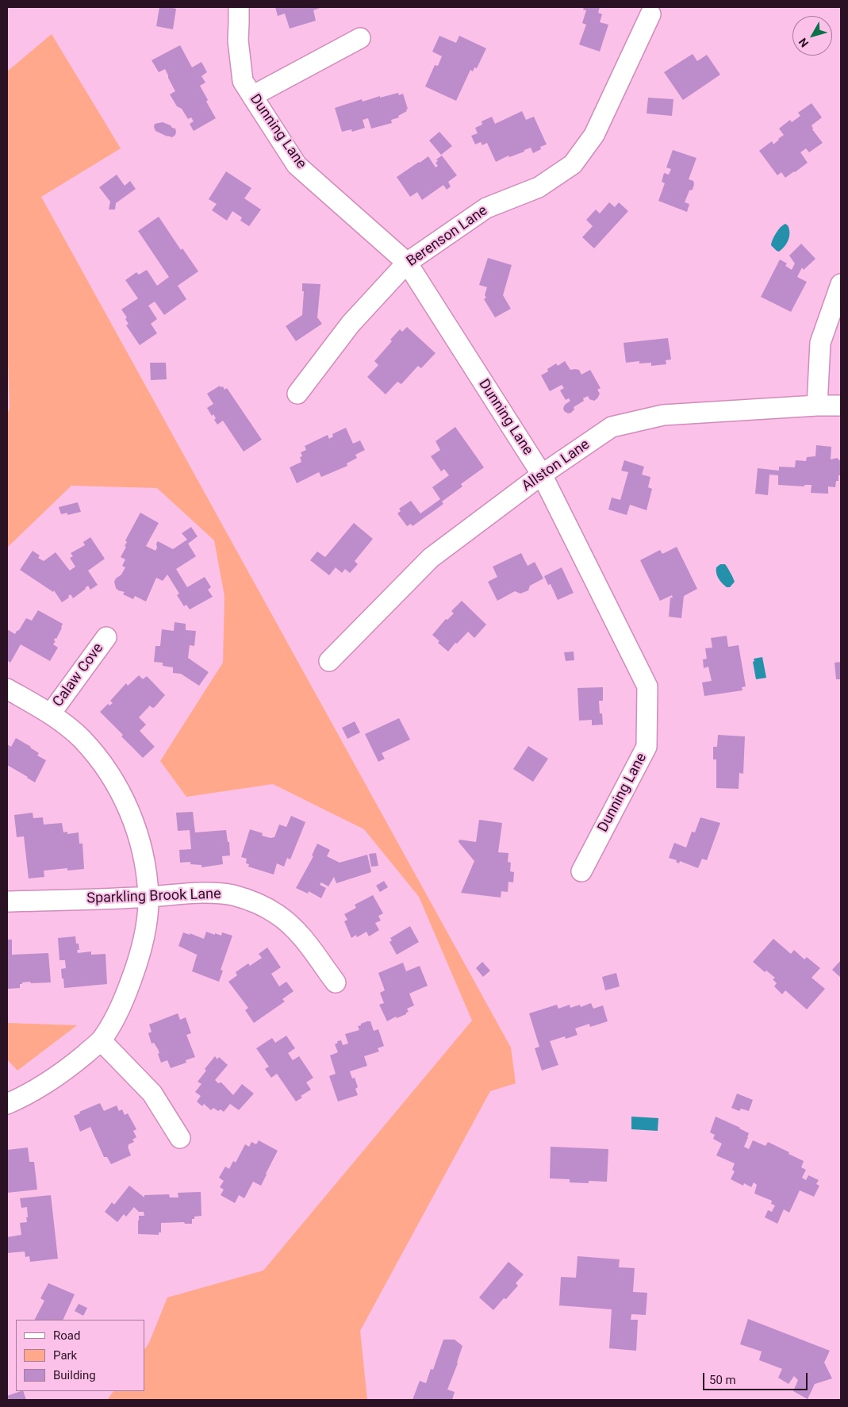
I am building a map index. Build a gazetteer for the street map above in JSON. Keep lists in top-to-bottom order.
{
  "streets": {
    "street": [
      "Dunning Lane",
      "Berenson Lane",
      "Allston Lane",
      "Calaw Cove",
      "Sparkling Brook Lane"
    ]
  },
  "crossings": [
    ["Dunning Lane", "Berenson Lane"],
    ["Dunning Lane", "Allston Lane"]
  ],
  "legend": ["Road", "Park", "Building"],
  "scale_bar": "50 m",
  "north": "bottom left"
}
